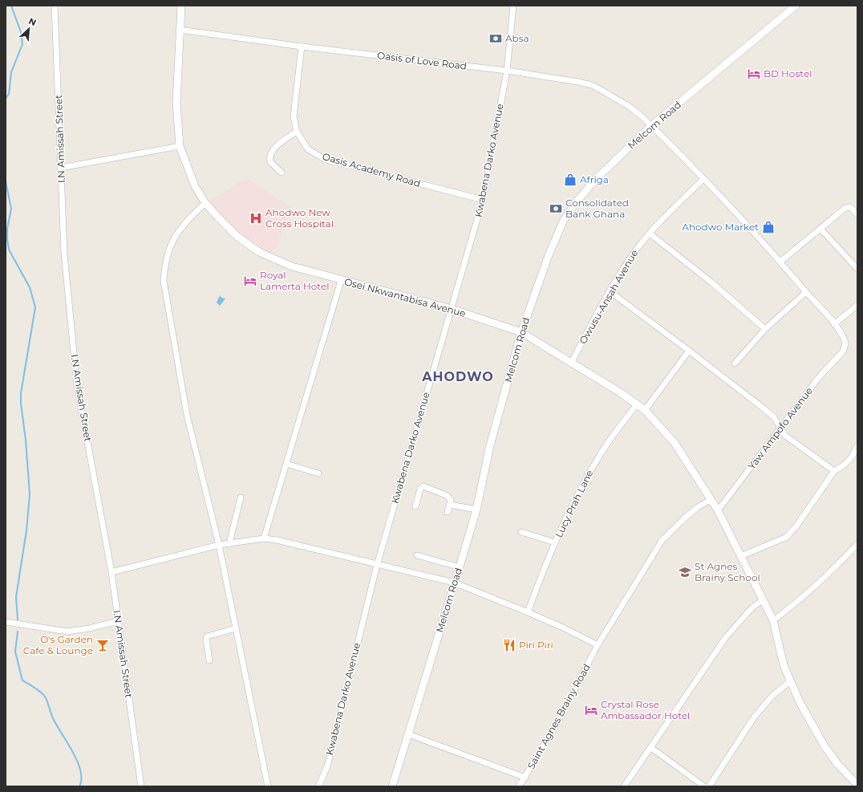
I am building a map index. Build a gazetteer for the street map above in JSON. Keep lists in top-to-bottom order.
{
  "streets": {
    "main road": ["Melcom Road", "Osei Nkwantabisa Avenue"],
    "street": [
      "Oasis of Love Road",
      "I.N Amissah Street",
      "Kwabena Darko Avenue",
      "Oasis Academy Road",
      "Owusu-Ansah Avenue",
      "Yaw Ampofo Avenue",
      "Lucy Prah Lane",
      "Saint Agnes Brainy Road"
    ]
  },
  "crossings": [
    ["Oasis of Love Road", "Melcom Road"],
    ["Oasis of Love Road", "Kwabena Darko Avenue"],
    ["Oasis of Love Road", "Oasis Academy Road"],
    ["Oasis of Love Road", "Owusu-Ansah Avenue"],
    ["Oasis of Love Road", "Osei Nkwantabisa Avenue"],
    ["Oasis of Love Road", "Yaw Ampofo Avenue"],
    ["Melcom Road", "Osei Nkwantabisa Avenue"],
    ["Kwabena Darko Avenue", "Oasis Academy Road"],
    ["Kwabena Darko Avenue", "Osei Nkwantabisa Avenue"],
    ["Owusu-Ansah Avenue", "Osei Nkwantabisa Avenue"],
    ["Osei Nkwantabisa Avenue", "Yaw Ampofo Avenue"],
    ["Osei Nkwantabisa Avenue", "Lucy Prah Lane"],
    ["Osei Nkwantabisa Avenue", "Saint Agnes Brainy Road"]
  ],
  "districts": ["AHODWO"],
  "places": {
    "bank": ["Absa", "Consolidated Bank Ghana"],
    "hotel": ["BD Hostel", "Royal Lamerta Hotel", "Crystal Rose Ambassador Hotel"],
    "shop": ["Afriga", "Ahodwo Market"],
    "hospital": ["Ahodwo New Cross Hospital"],
    "school or university": ["St Agnes Brainy School"],
    "bar": ["O's Garden Cafe & Lounge"],
    "restaurant": ["Piri Piri"]
  },
  "north": "top right"
}
